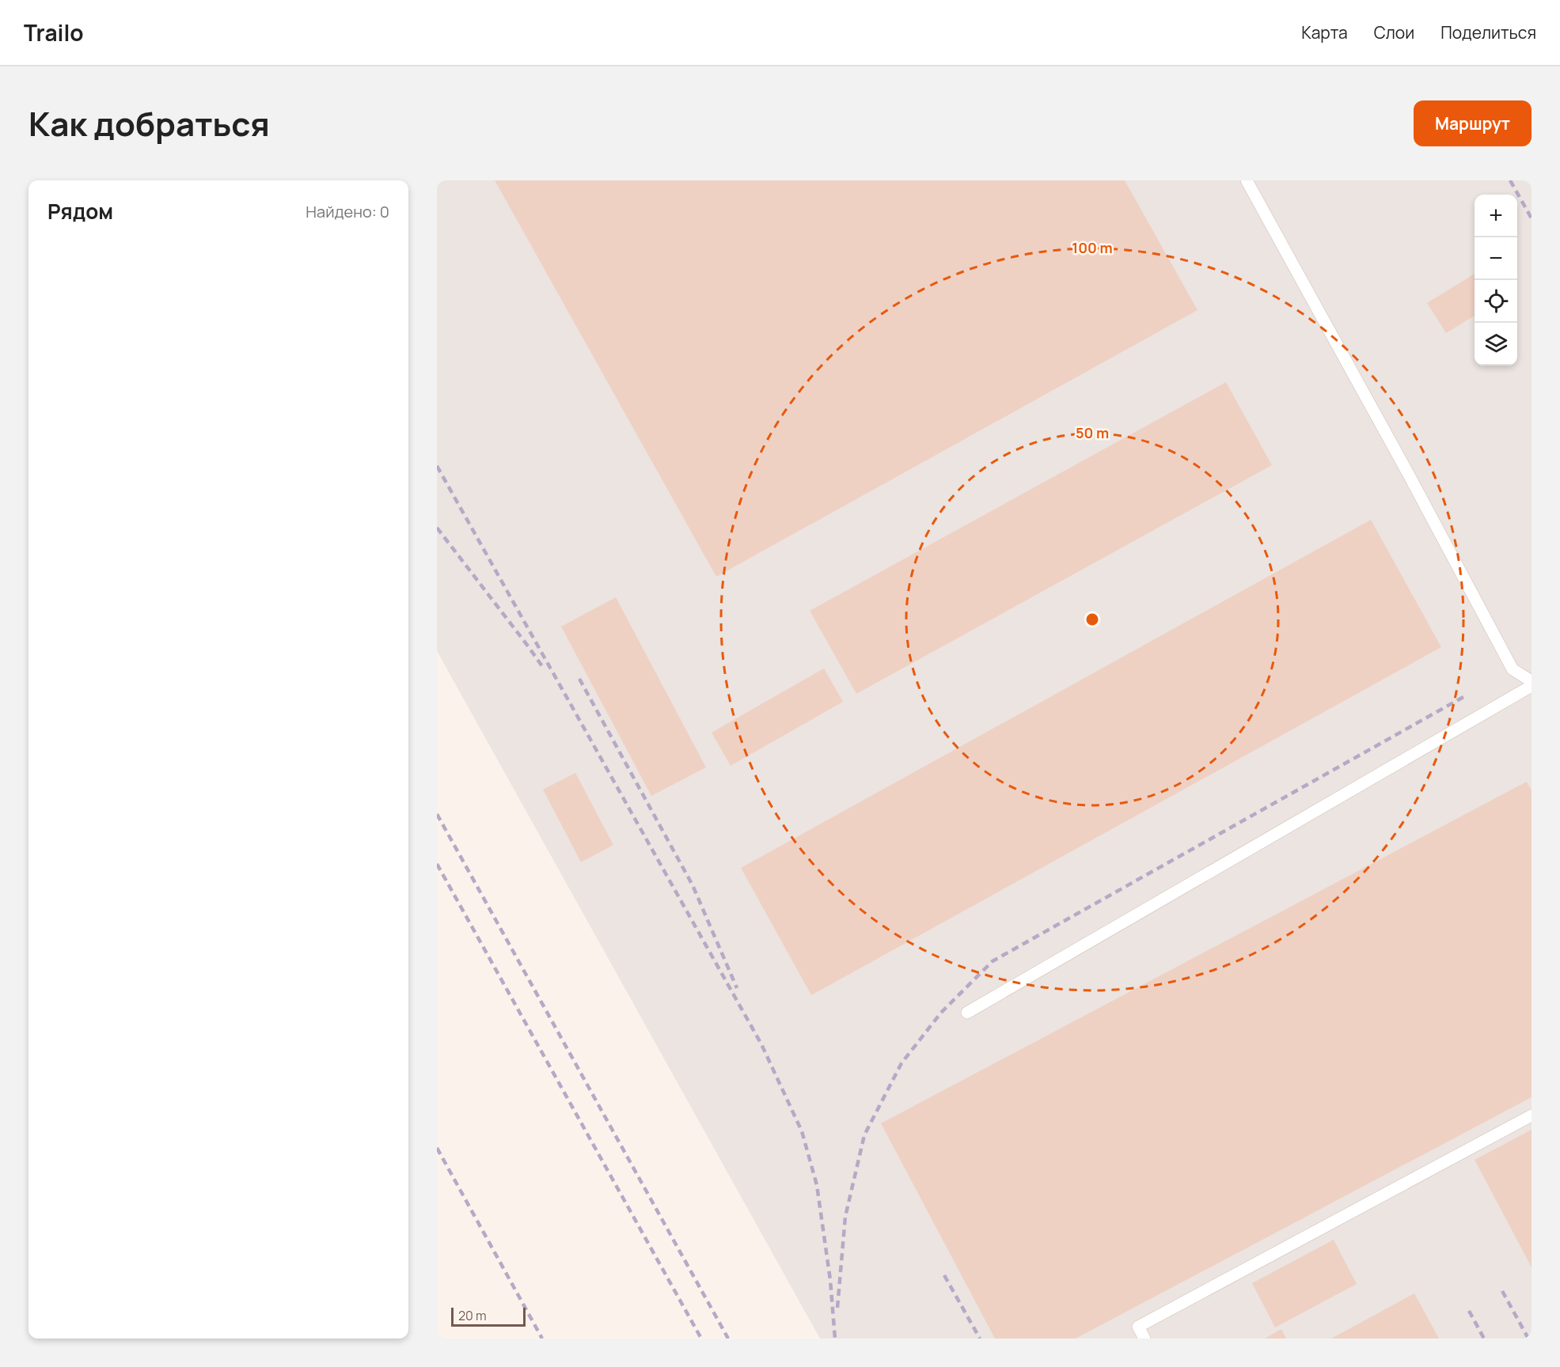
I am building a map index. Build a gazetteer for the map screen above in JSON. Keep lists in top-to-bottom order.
{
  "scale_bar": "20 m",
  "page": {
    "header": "Trailo",
    "nav": ["Карта", "Слои", "Поделиться"],
    "title": "Как добраться",
    "buttons": "Маршрут",
    "heading": ["Рядом", "Найдено: 0"],
    "map_buttons": ["+", "−"],
    "scale": "20 m"
  },
  "rings": ["100 m", "50 m"]
}
